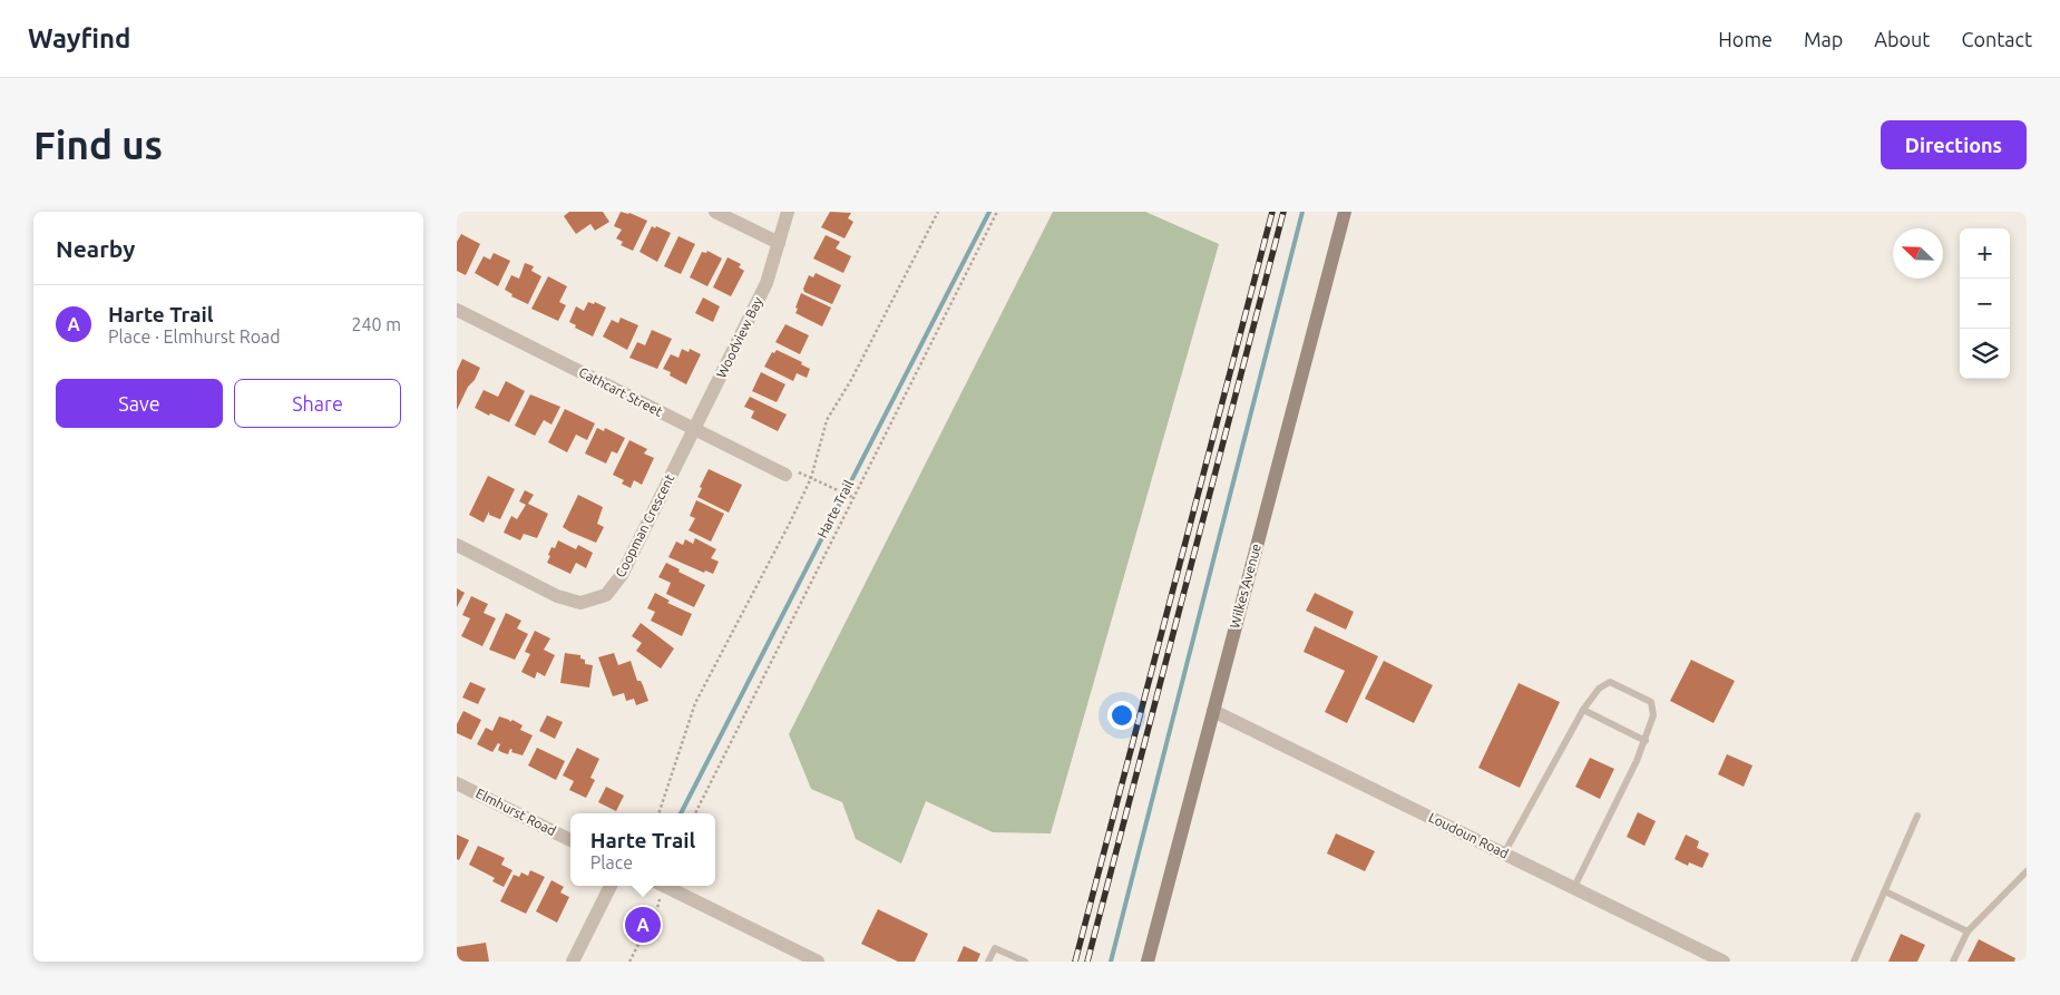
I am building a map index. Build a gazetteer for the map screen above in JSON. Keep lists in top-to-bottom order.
{
  "streets": {
    "main road": ["Wilkes Avenue"],
    "street": [
      "Woodview Bay",
      "Cathcart Street",
      "Coopman Crescent",
      "Elmhurst Road",
      "Loudoun Road"
    ],
    "path": ["Harte Trail"]
  },
  "crossings": [
    ["Woodview Bay", "Cathcart Street"],
    ["Woodview Bay", "Coopman Crescent"],
    ["Cathcart Street", "Coopman Crescent"],
    ["Wilkes Avenue", "Loudoun Road"]
  ],
  "north": "top left",
  "page": {
    "header": "Wayfind",
    "nav": [
      "Home",
      "Map",
      "About",
      "Contact"
    ],
    "buttons": [
      "Directions",
      ["Save", "Share"]
    ],
    "title": "Find us",
    "heading": "Nearby",
    "map_buttons": ["+", "−"],
    "list": [
      {
        "mark": "A",
        "name": "Harte Trail",
        "note": "Place · Elmhurst Road",
        "value": "240 m"
      }
    ],
    "popup": ["Harte Trail", "Place"],
    "pins": "A"
  }
}
